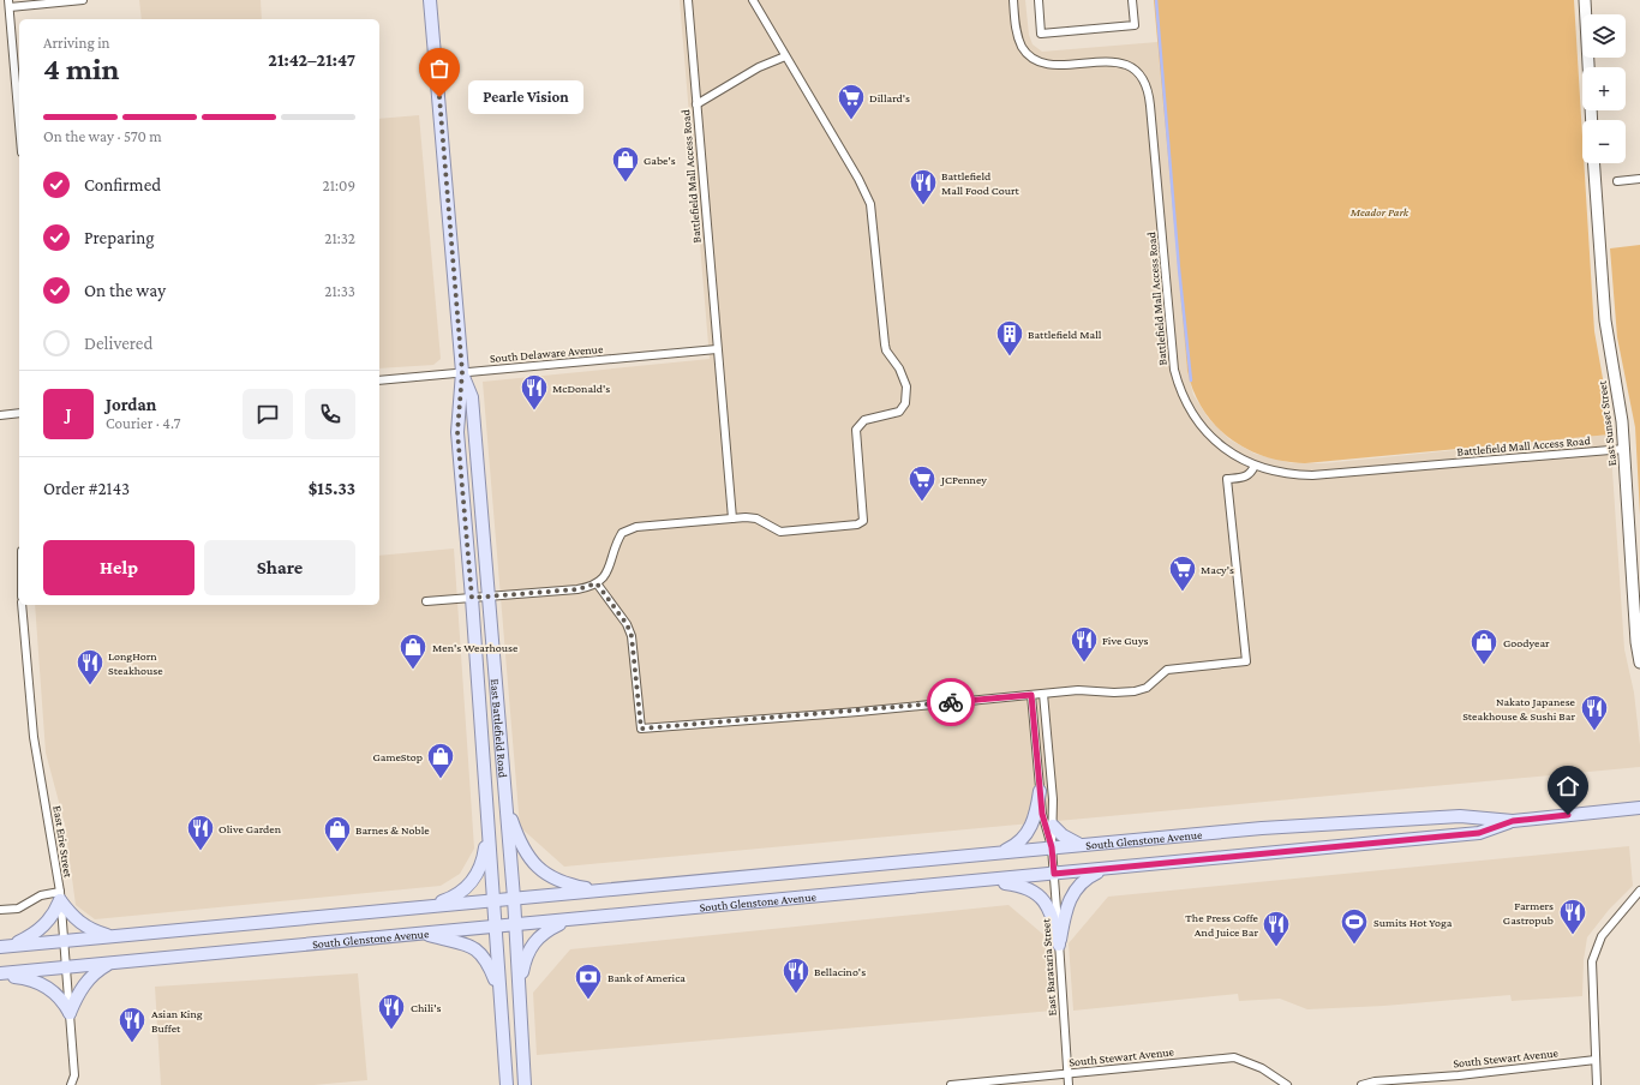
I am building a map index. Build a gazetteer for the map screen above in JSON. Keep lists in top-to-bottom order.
{
  "streets": {
    "main road": ["East Sunset Street", "East Battlefield Road", "South Glenstone Avenue"],
    "street": [
      "Battlefield Mall Access Road",
      "South Delaware Avenue",
      "East Erie Street",
      "East Barataria Street",
      "South Stewart Avenue"
    ]
  },
  "crossings": [
    ["Battlefield Mall Access Road", "South Delaware Avenue"],
    ["Battlefield Mall Access Road", "East Sunset Street"],
    ["South Delaware Avenue", "East Battlefield Road"],
    ["East Battlefield Road", "South Glenstone Avenue"],
    ["South Glenstone Avenue", "East Erie Street"],
    ["South Glenstone Avenue", "East Barataria Street"],
    ["East Barataria Street", "South Stewart Avenue"]
  ],
  "parks": ["Meador Park"],
  "places": {
    "other": ["Pearle Vision"],
    "supermarket": ["Dillard's", "JCPenney", "Macy's"],
    "shop": [
      "Gabe's",
      "Goodyear",
      "Men's Wearhouse",
      "GameStop",
      "Barnes & Noble"
    ],
    "restaurant": [
      "Battlefield Mall Food Court",
      "McDonald's",
      "Five Guys",
      "LongHorn Steakhouse",
      "Nakato Japanese Steakhouse & Sushi Bar",
      "Olive Garden",
      "Farmers Gastropub",
      "The Press Coffe And Juice Bar",
      "Bellacino's",
      "Chili's",
      "Asian King Buffet"
    ],
    "building": ["Battlefield Mall"],
    "sports": ["Sumits Hot Yoga"],
    "bank": ["Bank of America"]
  },
  "page": {
    "map_buttons": ["+", "−"],
    "heading": ["4 min", "Arriving in", "21:42–21:47"],
    "panel": [
      "Jordan",
      "Courier · 4.7",
      "Order #2143",
      "$15.33"
    ],
    "bubble": "Pearle Vision",
    "bar": "On the way · 570 m",
    "list": [
      ["Confirmed", "21:09"],
      ["Preparing", "21:32"],
      ["On the way", "21:33"],
      "Delivered"
    ],
    "round": "J",
    "buttons": ["Help", "Share"]
  }
}
